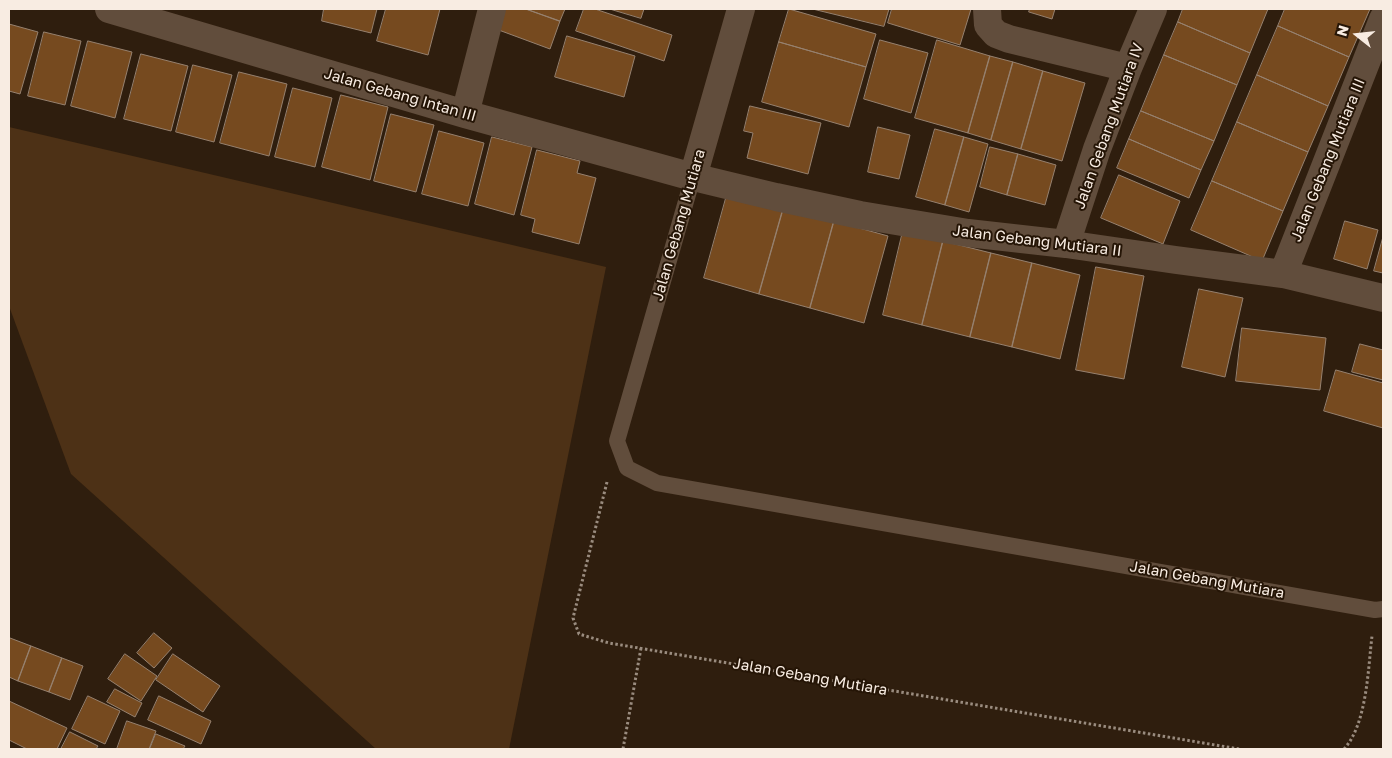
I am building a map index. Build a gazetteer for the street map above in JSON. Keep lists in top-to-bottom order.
{
  "streets": {
    "street": [
      "Jalan Gebang Intan III",
      "Jalan Gebang Mutiara IV",
      "Jalan Gebang Mutiara III",
      "Jalan Gebang Mutiara",
      "Jalan Gebang Mutiara II"
    ]
  },
  "crossings": [
    ["Jalan Gebang Intan III", "Jalan Gebang Mutiara"],
    ["Jalan Gebang Intan III", "Jalan Gebang Mutiara II"],
    ["Jalan Gebang Mutiara IV", "Jalan Gebang Mutiara II"],
    ["Jalan Gebang Mutiara III", "Jalan Gebang Mutiara II"],
    ["Jalan Gebang Mutiara", "Jalan Gebang Mutiara II"]
  ],
  "north": "left"
}
